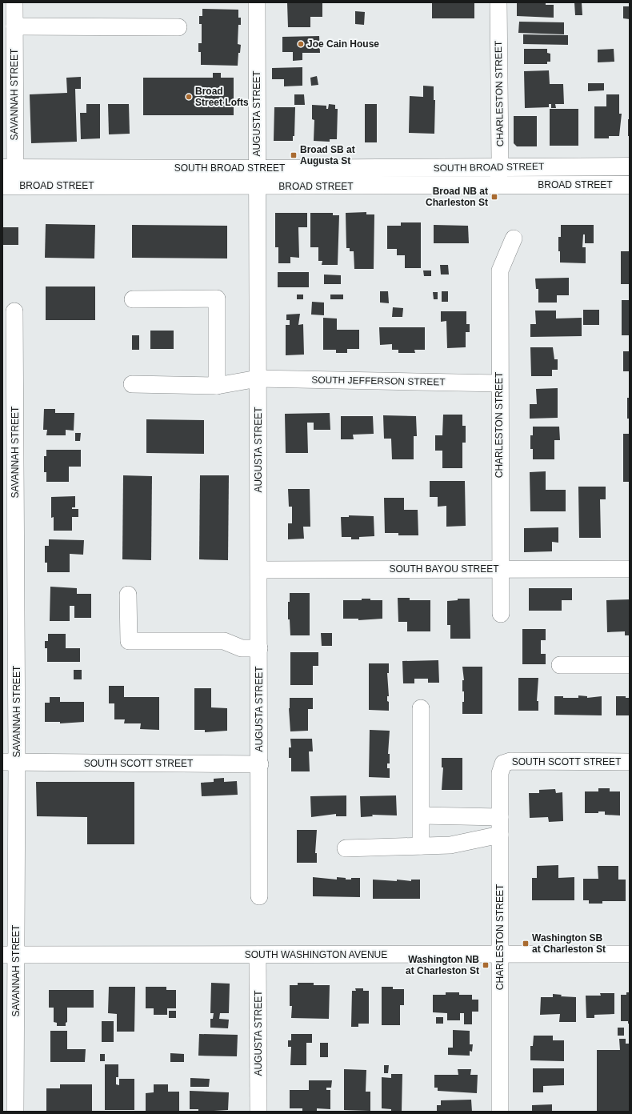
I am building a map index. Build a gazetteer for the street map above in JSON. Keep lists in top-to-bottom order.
{
  "streets": {
    "main road": ["SOUTH BROAD STREET", "BROAD STREET"],
    "street": [
      "CHARLESTON STREET",
      "SAVANNAH STREET",
      "AUGUSTA STREET",
      "SOUTH JEFFERSON STREET",
      "SOUTH BAYOU STREET",
      "SOUTH SCOTT STREET",
      "SOUTH WASHINGTON AVENUE"
    ]
  },
  "crossings": [
    ["CHARLESTON STREET", "SOUTH BROAD STREET"],
    ["CHARLESTON STREET", "BROAD STREET"],
    ["CHARLESTON STREET", "SOUTH JEFFERSON STREET"],
    ["CHARLESTON STREET", "SOUTH BAYOU STREET"],
    ["CHARLESTON STREET", "SOUTH SCOTT STREET"],
    ["CHARLESTON STREET", "SOUTH WASHINGTON AVENUE"],
    ["SAVANNAH STREET", "SOUTH BROAD STREET"],
    ["SAVANNAH STREET", "BROAD STREET"],
    ["SAVANNAH STREET", "SOUTH SCOTT STREET"],
    ["SAVANNAH STREET", "SOUTH WASHINGTON AVENUE"],
    ["AUGUSTA STREET", "SOUTH BROAD STREET"],
    ["AUGUSTA STREET", "BROAD STREET"],
    ["AUGUSTA STREET", "SOUTH JEFFERSON STREET"],
    ["AUGUSTA STREET", "SOUTH BAYOU STREET"],
    ["AUGUSTA STREET", "SOUTH SCOTT STREET"],
    ["AUGUSTA STREET", "SOUTH WASHINGTON AVENUE"]
  ],
  "places": {
    "other": ["Joe Cain House", "Broad Street Lofts"],
    "transit": [
      "Broad SB at Augusta St",
      "Broad NB at Charleston St",
      "Washington SB at Charleston St",
      "Washington NB at Charleston St"
    ]
  }
}
